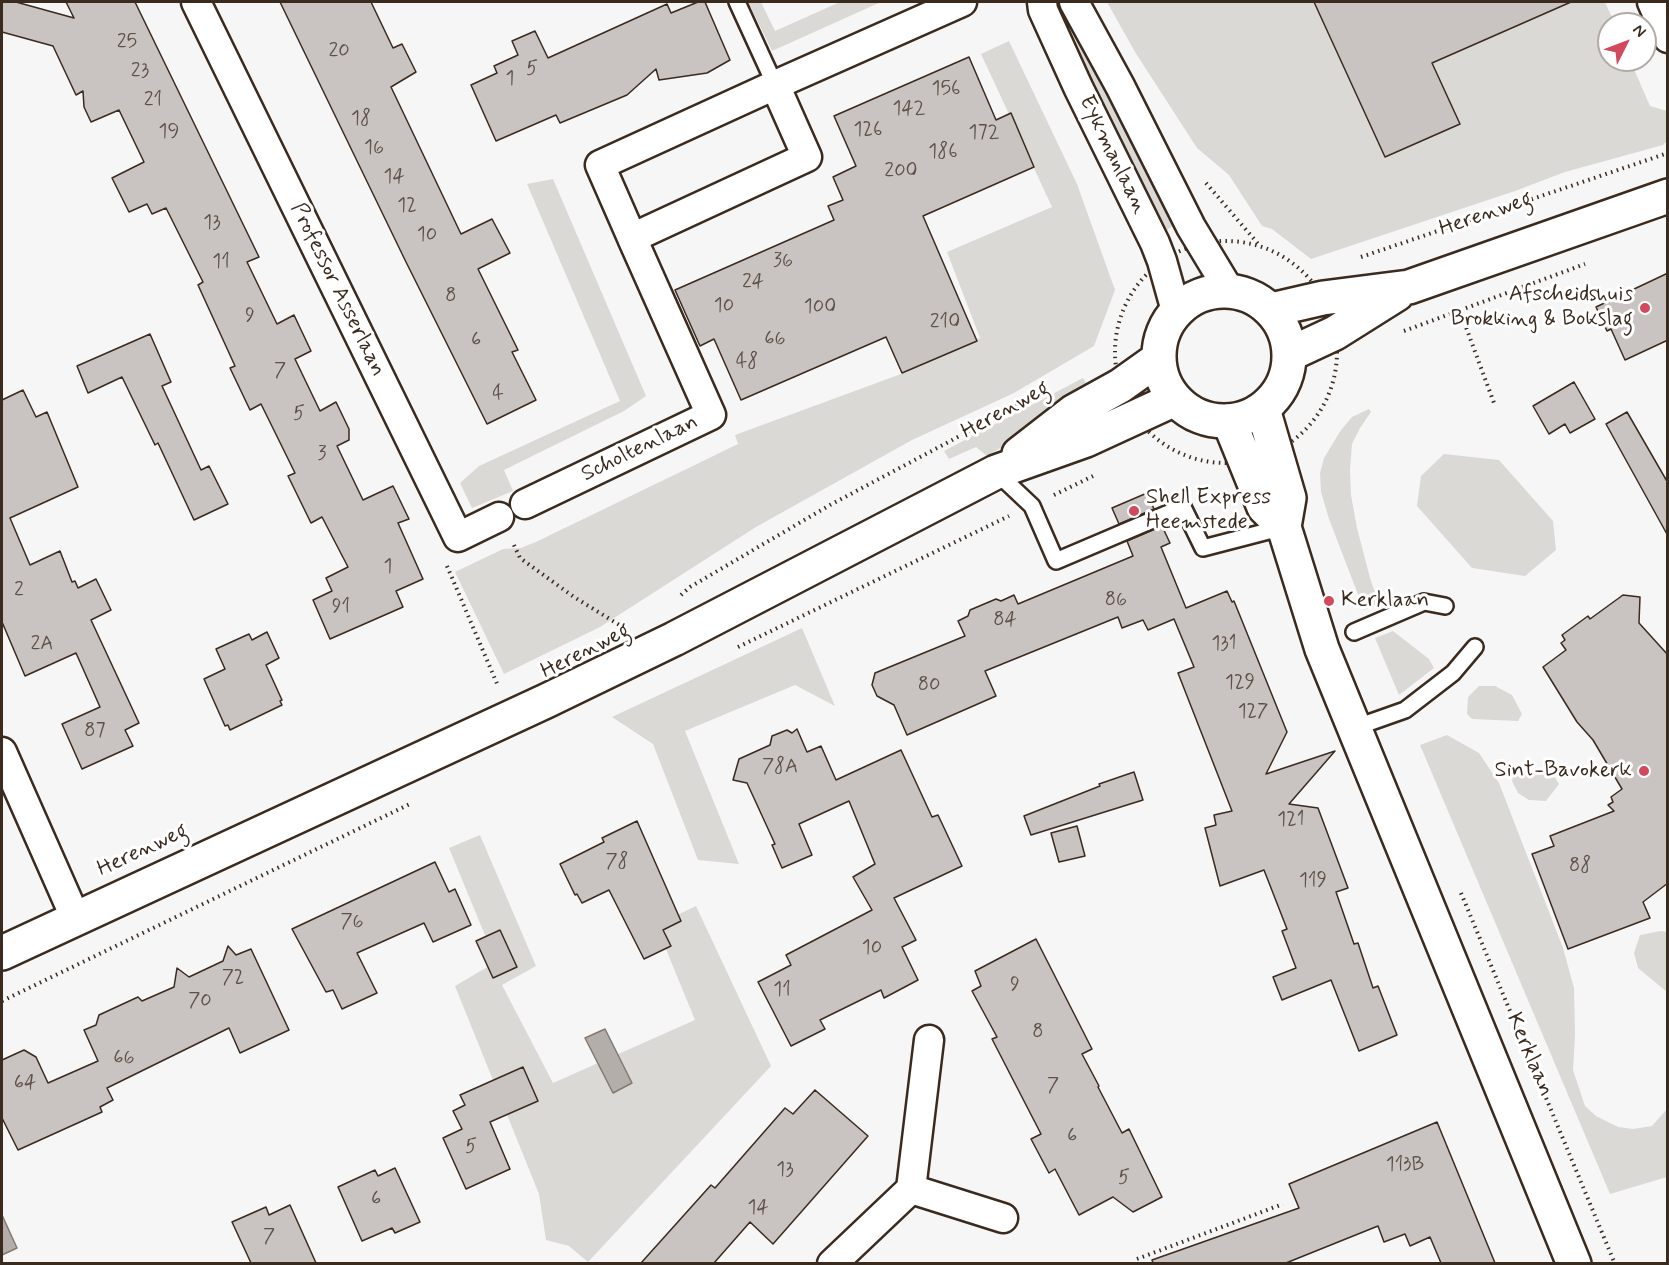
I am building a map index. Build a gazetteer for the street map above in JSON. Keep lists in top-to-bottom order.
{
  "streets": {
    "main road": ["Herenweg", "Kerklaan"],
    "street": ["Eykmanlaan", "Professor Asserlaan", "Scholtenlaan"]
  },
  "crossings": [
    ["Eykmanlaan", "Herenweg"],
    ["Eykmanlaan", "Kerklaan"],
    ["Herenweg", "Kerklaan"]
  ],
  "places": [
    "Afscheidshuis Brokking & Bokslag",
    "Shell Express Heemstede",
    "Kerklaan",
    "Sint-Bavokerk"
  ],
  "house_numbers": [
    "25",
    "20",
    "5",
    "23",
    "1",
    "156",
    "21",
    "142",
    "18",
    "126",
    "19",
    "172",
    "16",
    "186",
    "200",
    "14",
    "12",
    "13",
    "10",
    "36",
    "11",
    "24",
    "8",
    "10",
    "100",
    "9",
    "210",
    "66",
    "6",
    "48",
    "7",
    "4",
    "5",
    "3",
    "1",
    "2",
    "86",
    "91",
    "84",
    "2A",
    "131",
    "129",
    "80",
    "127",
    "87",
    "78A",
    "121",
    "78",
    "88",
    "119",
    "76",
    "10",
    "72",
    "9",
    "11",
    "70",
    "8",
    "66",
    "64",
    "7",
    "6",
    "5",
    "113B",
    "13",
    "5",
    "6",
    "14",
    "7"
  ],
  "north": "top right"
}
